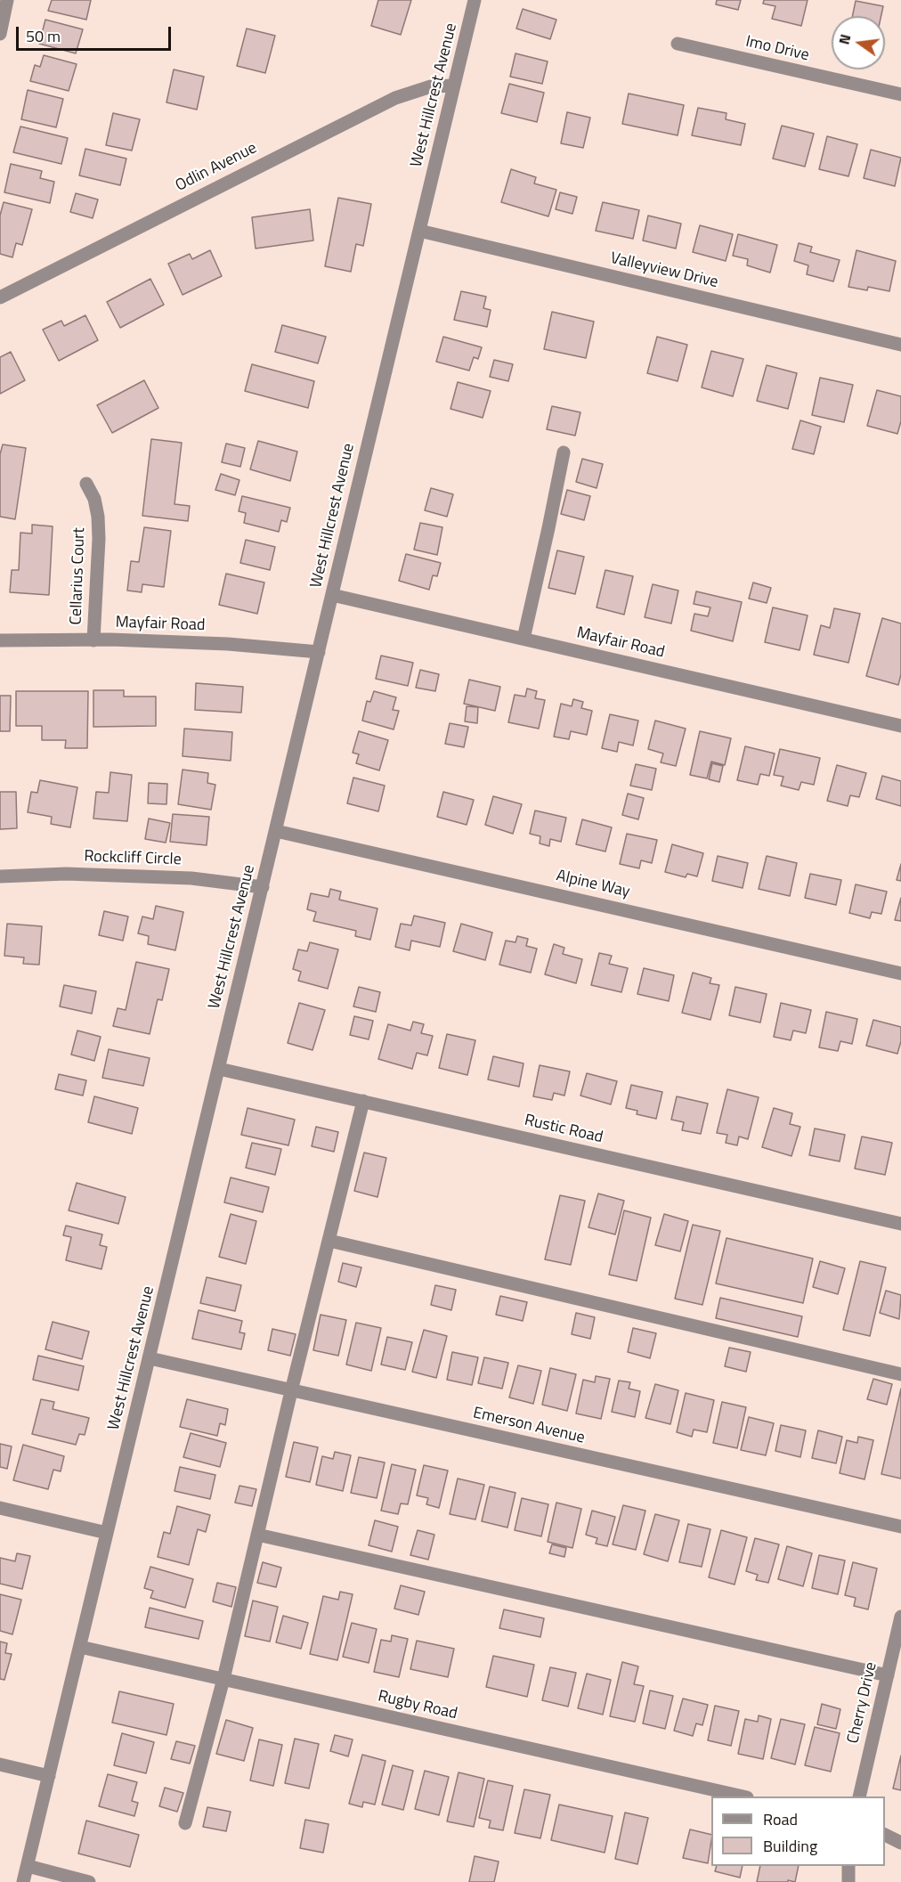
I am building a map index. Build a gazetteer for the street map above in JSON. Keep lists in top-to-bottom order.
{
  "streets": {
    "street": [
      "Imo Drive",
      "West Hillcrest Avenue",
      "Odlin Avenue",
      "Valleyview Drive",
      "Cellarius Court",
      "Mayfair Road",
      "Rockcliff Circle",
      "Alpine Way",
      "Rustic Road",
      "Emerson Avenue",
      "Cherry Drive",
      "Rugby Road"
    ]
  },
  "crossings": [
    ["West Hillcrest Avenue", "Odlin Avenue"],
    ["West Hillcrest Avenue", "Valleyview Drive"],
    ["West Hillcrest Avenue", "Mayfair Road"],
    ["West Hillcrest Avenue", "Rockcliff Circle"],
    ["West Hillcrest Avenue", "Alpine Way"],
    ["West Hillcrest Avenue", "Rustic Road"],
    ["West Hillcrest Avenue", "Emerson Avenue"],
    ["West Hillcrest Avenue", "Rugby Road"],
    ["Cellarius Court", "Mayfair Road"]
  ],
  "legend": ["Road", "Building"],
  "scale_bar": "50 m",
  "north": "left"
}
